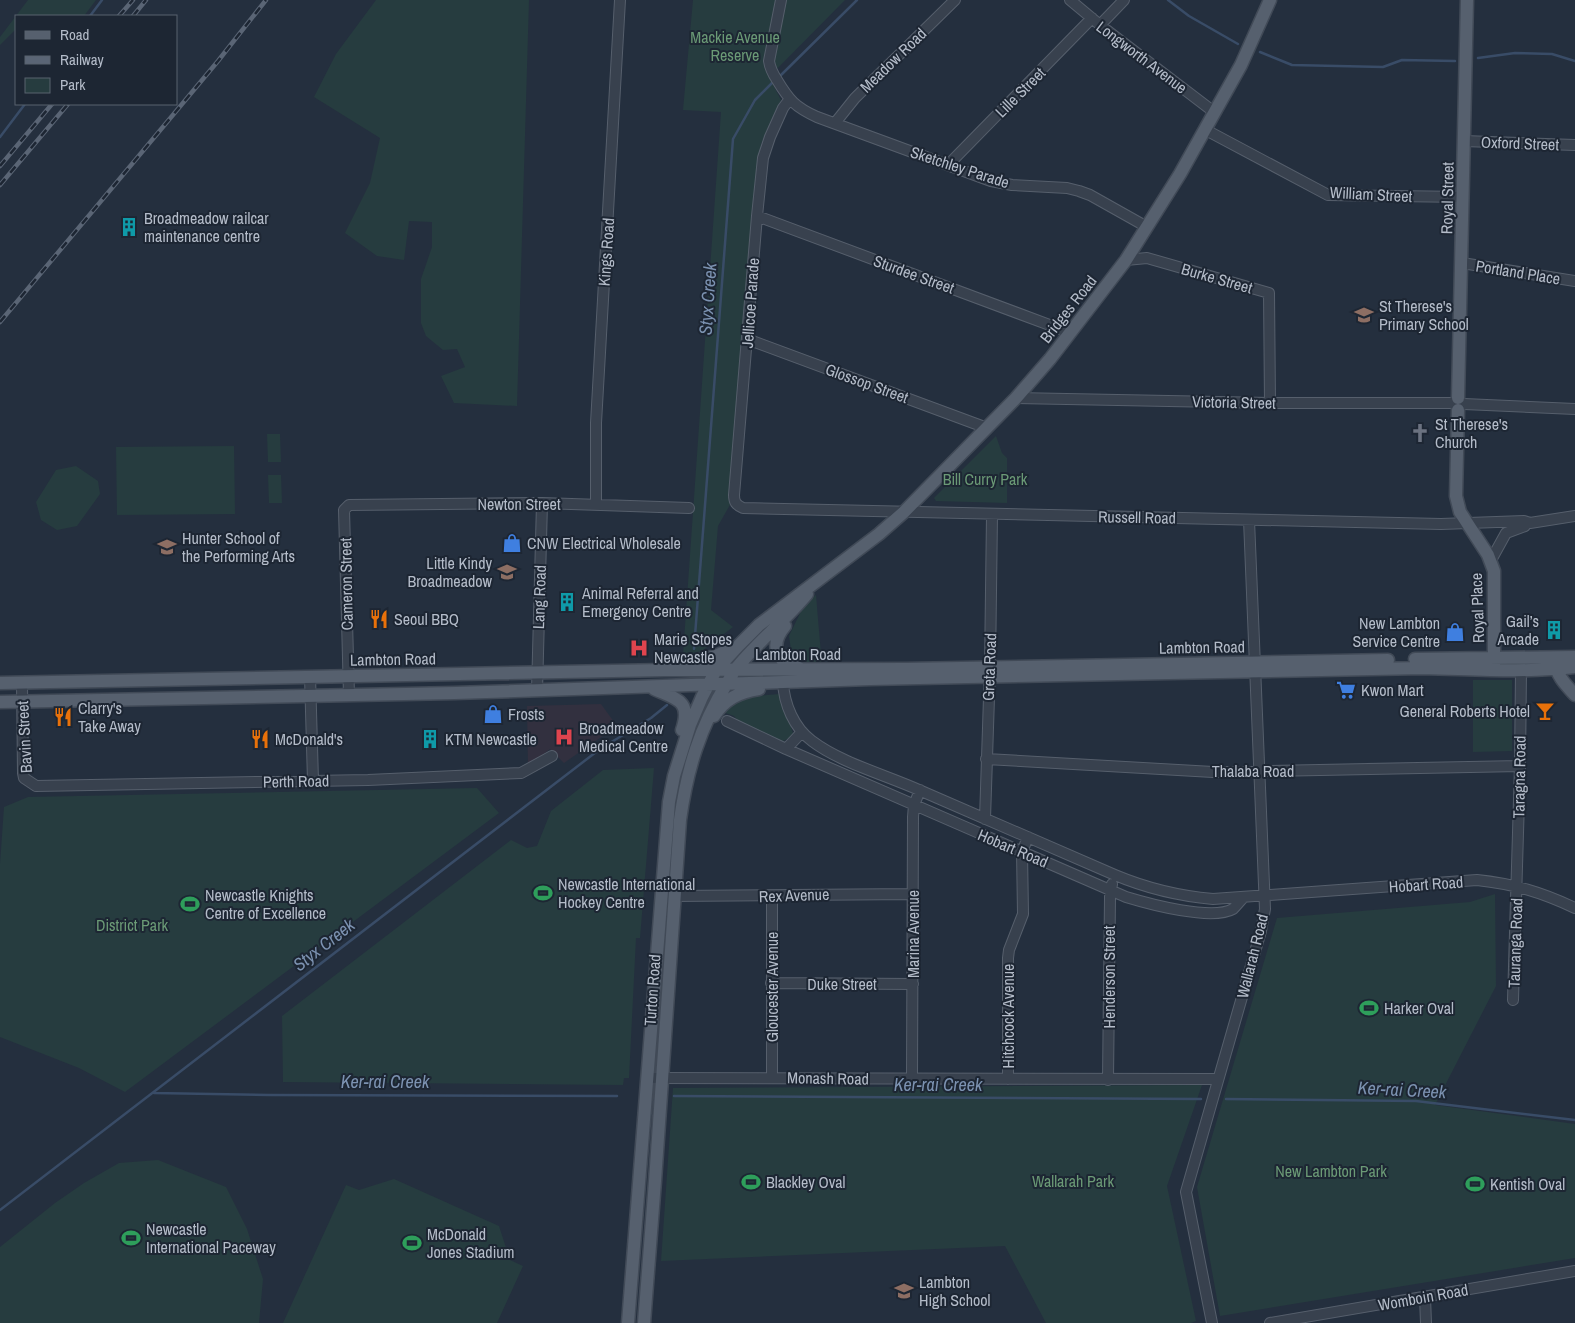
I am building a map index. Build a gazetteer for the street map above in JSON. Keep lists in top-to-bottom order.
{
  "streets": {
    "main road": [
      "Royal Street",
      "Bridges Road",
      "Royal Place",
      "Lambton Road",
      "Turton Road"
    ],
    "street": [
      "Longworth Avenue",
      "Meadow Road",
      "Lille Street",
      "Oxford Street",
      "Sketchley Parade",
      "William Street",
      "Kings Road",
      "Portland Place",
      "Sturdee Street",
      "Burke Street",
      "Jellicoe Parade",
      "Glossop Street",
      "Victoria Street",
      "Newton Street",
      "Russell Road",
      "Cameron Street",
      "Lang Road",
      "Greta Road",
      "Bavin Street",
      "Thalaba Road",
      "Taragna Road",
      "Perth Road",
      "Hobart Road",
      "Rex Avenue",
      "Marina Avenue",
      "Tauranga Road",
      "Wallarah Road",
      "Henderson Street",
      "Duke Street",
      "Gloucester Avenue",
      "Hitchcock Avenue",
      "Monash Road",
      "Womboin Road"
    ]
  },
  "crossings": [
    ["Longworth Avenue", "Lille Street"],
    ["Longworth Avenue", "Bridges Road"],
    ["Meadow Road", "Sketchley Parade"],
    ["Lille Street", "Sketchley Parade"],
    ["Oxford Street", "Royal Street"],
    ["Sketchley Parade", "Jellicoe Parade"],
    ["Sketchley Parade", "Bridges Road"],
    ["William Street", "Royal Street"],
    ["William Street", "Bridges Road"],
    ["Royal Street", "Portland Place"],
    ["Royal Street", "Victoria Street"],
    ["Royal Street", "Russell Road"],
    ["Royal Street", "Royal Place"],
    ["Kings Road", "Newton Street"],
    ["Sturdee Street", "Jellicoe Parade"],
    ["Sturdee Street", "Bridges Road"],
    ["Burke Street", "Bridges Road"],
    ["Burke Street", "Victoria Street"],
    ["Jellicoe Parade", "Glossop Street"],
    ["Jellicoe Parade", "Russell Road"],
    ["Bridges Road", "Glossop Street"],
    ["Bridges Road", "Victoria Street"],
    ["Bridges Road", "Russell Road"],
    ["Bridges Road", "Lambton Road"],
    ["Bridges Road", "Turton Road"],
    ["Newton Street", "Cameron Street"],
    ["Newton Street", "Lang Road"],
    ["Russell Road", "Royal Place"],
    ["Russell Road", "Greta Road"],
    ["Russell Road", "Wallarah Road"],
    ["Cameron Street", "Lambton Road"],
    ["Lang Road", "Lambton Road"],
    ["Royal Place", "Lambton Road"],
    ["Lambton Road", "Greta Road"],
    ["Lambton Road", "Bavin Street"],
    ["Lambton Road", "Taragna Road"],
    ["Lambton Road", "Hobart Road"],
    ["Lambton Road", "Wallarah Road"],
    ["Lambton Road", "Turton Road"],
    ["Greta Road", "Thalaba Road"],
    ["Greta Road", "Hobart Road"],
    ["Bavin Street", "Perth Road"],
    ["Thalaba Road", "Taragna Road"],
    ["Thalaba Road", "Wallarah Road"],
    ["Taragna Road", "Hobart Road"],
    ["Taragna Road", "Tauranga Road"],
    ["Hobart Road", "Marina Avenue"],
    ["Hobart Road", "Tauranga Road"],
    ["Hobart Road", "Wallarah Road"],
    ["Hobart Road", "Henderson Street"],
    ["Hobart Road", "Hitchcock Avenue"],
    ["Rex Avenue", "Marina Avenue"],
    ["Rex Avenue", "Gloucester Avenue"],
    ["Rex Avenue", "Turton Road"],
    ["Marina Avenue", "Duke Street"],
    ["Marina Avenue", "Monash Road"],
    ["Wallarah Road", "Monash Road"],
    ["Henderson Street", "Monash Road"],
    ["Duke Street", "Gloucester Avenue"],
    ["Gloucester Avenue", "Monash Road"],
    ["Turton Road", "Monash Road"],
    ["Hitchcock Avenue", "Monash Road"]
  ],
  "water": ["Styx Creek", "Ker-rai Creek"],
  "parks": [
    "Mackie Avenue Reserve",
    "Bill Curry Park",
    "District Park",
    "New Lambton Park",
    "Wallarah Park"
  ],
  "places": {
    "building": [
      "Broadmeadow railcar maintenance centre",
      "Animal Referral and Emergency Centre",
      "Gail’s Arcade",
      "KTM Newcastle"
    ],
    "school or university": [
      "St Therese's Primary School",
      "Hunter School of the Performing Arts",
      "Little Kindy Broadmeadow",
      "Lambton High School"
    ],
    "church": ["St Therese's Church"],
    "shop": ["CNW Electrical Wholesale", "New Lambton Service Centre", "Frosts"],
    "restaurant": ["Seoul BBQ", "Clarry's Take Away", "McDonald's"],
    "hospital": ["Marie Stopes Newcastle", "Broadmeadow Medical Centre"],
    "supermarket": ["Kwon Mart"],
    "bar": ["General Roberts Hotel"],
    "sports": [
      "Newcastle International Hockey Centre",
      "Newcastle Knights Centre of Excellence",
      "Harker Oval",
      "Blackley Oval",
      "Kentish Oval",
      "Newcastle International Paceway",
      "McDonald Jones Stadium"
    ]
  },
  "legend": ["Road", "Railway", "Park"]
}
